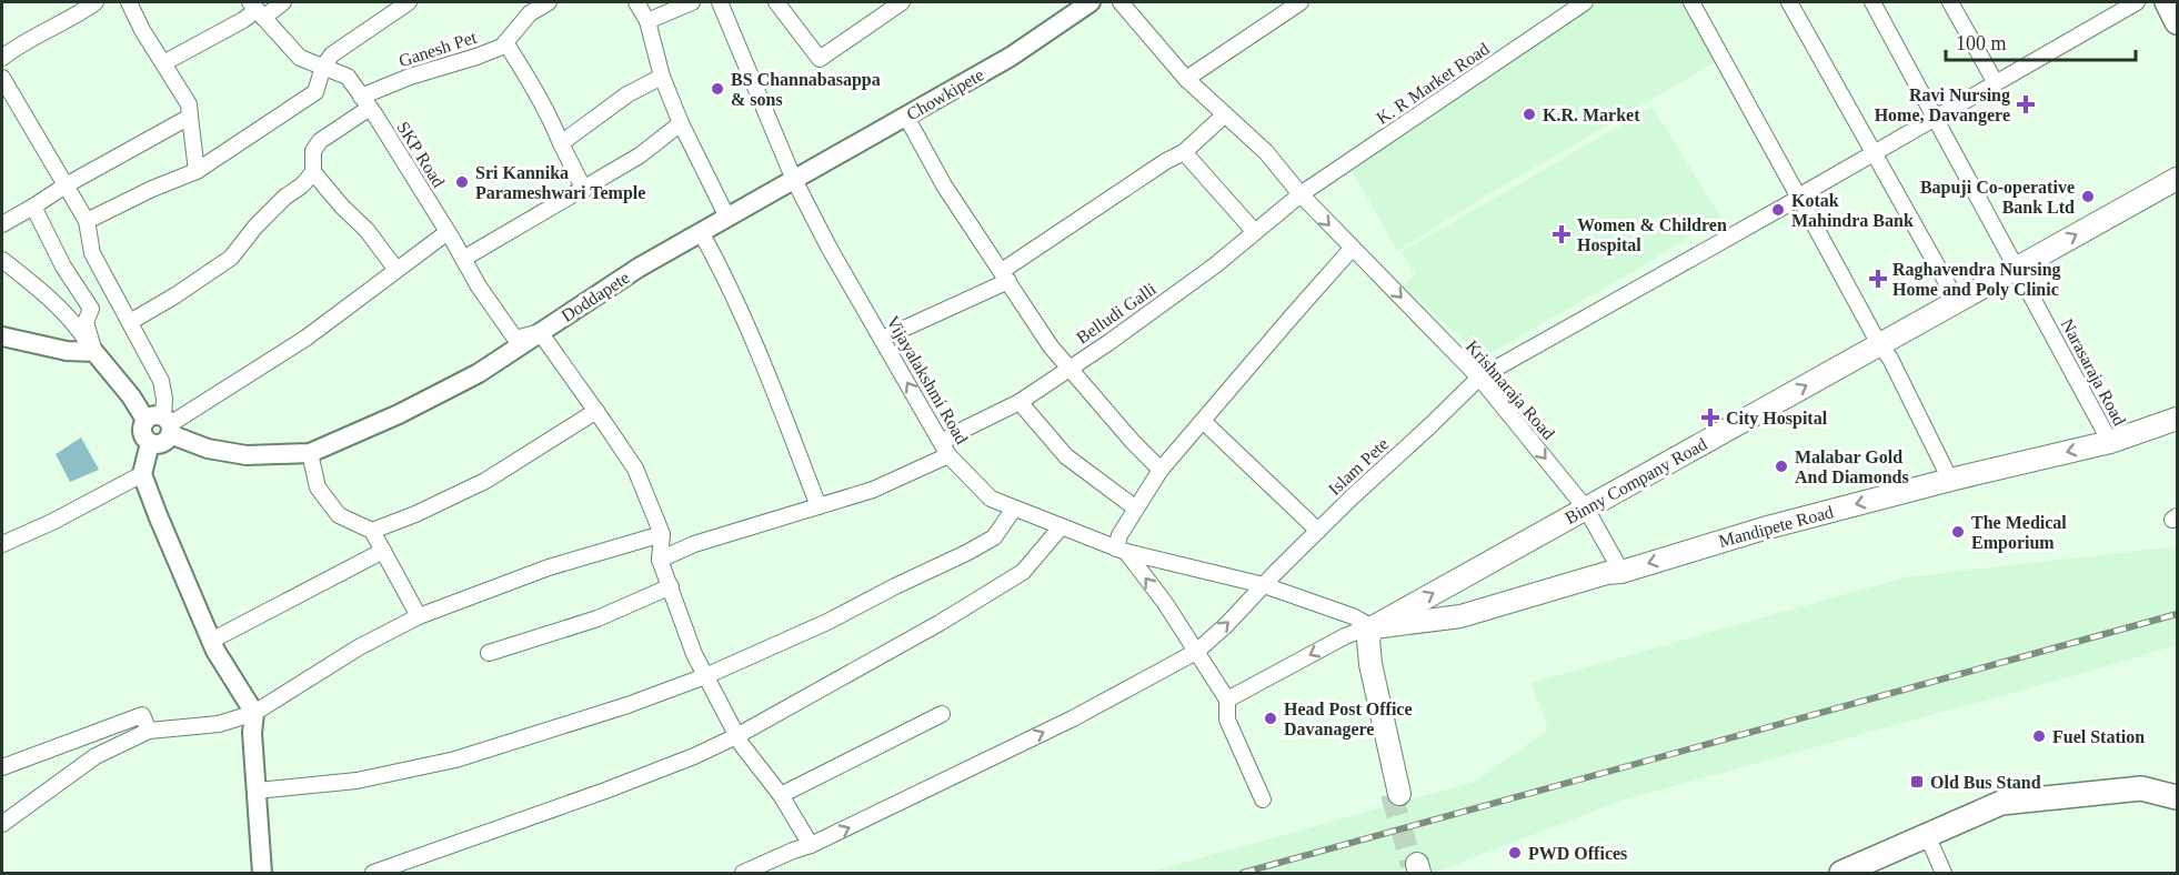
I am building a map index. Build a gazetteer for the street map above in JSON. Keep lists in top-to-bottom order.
{
  "streets": {
    "main road": ["Binny Company Road", "Mandipete Road"],
    "street": [
      "Ganesh Pet",
      "K. R Market Road",
      "Chowkipete",
      "SKP Road",
      "Doddapete",
      "Belludi Galli",
      "Narasaraja Road",
      "Vijayalakshmi Road",
      "Krishnaraja Road",
      "Islam Pete"
    ]
  },
  "crossings": [
    ["Ganesh Pet", "SKP Road"],
    ["K. R Market Road", "Belludi Galli"],
    ["K. R Market Road", "Krishnaraja Road"],
    ["Chowkipete", "Doddapete"],
    ["Chowkipete", "Vijayalakshmi Road"],
    ["SKP Road", "Doddapete"],
    ["Doddapete", "Vijayalakshmi Road"],
    ["Belludi Galli", "Vijayalakshmi Road"],
    ["Belludi Galli", "Krishnaraja Road"],
    ["Narasaraja Road", "Islam Pete"],
    ["Narasaraja Road", "Binny Company Road"],
    ["Narasaraja Road", "Mandipete Road"],
    ["Vijayalakshmi Road", "Islam Pete"],
    ["Vijayalakshmi Road", "Binny Company Road"],
    ["Vijayalakshmi Road", "Mandipete Road"],
    ["Krishnaraja Road", "Islam Pete"],
    ["Krishnaraja Road", "Binny Company Road"],
    ["Krishnaraja Road", "Mandipete Road"],
    ["Binny Company Road", "Mandipete Road"]
  ],
  "one_way": ["Krishnaraja Road", "Binny Company Road", "Mandipete Road"],
  "places": {
    "other": [
      "BS Channabasappa & sons",
      "K.R. Market",
      "Sri Kannika Parameshwari Temple",
      "Bapuji Co-operative Bank Ltd",
      "Kotak Mahindra Bank",
      "Malabar Gold And Diamonds",
      "The Medical Emporium",
      "Head Post Office Davanagere",
      "Fuel Station",
      "PWD Offices"
    ],
    "health": [
      "Ravi Nursing Home, Davangere",
      "Women & Children Hospital",
      "Raghavendra Nursing Home and Poly Clinic",
      "City Hospital"
    ],
    "transit": ["Old Bus Stand"]
  },
  "scale_bar": "100 m"
}
